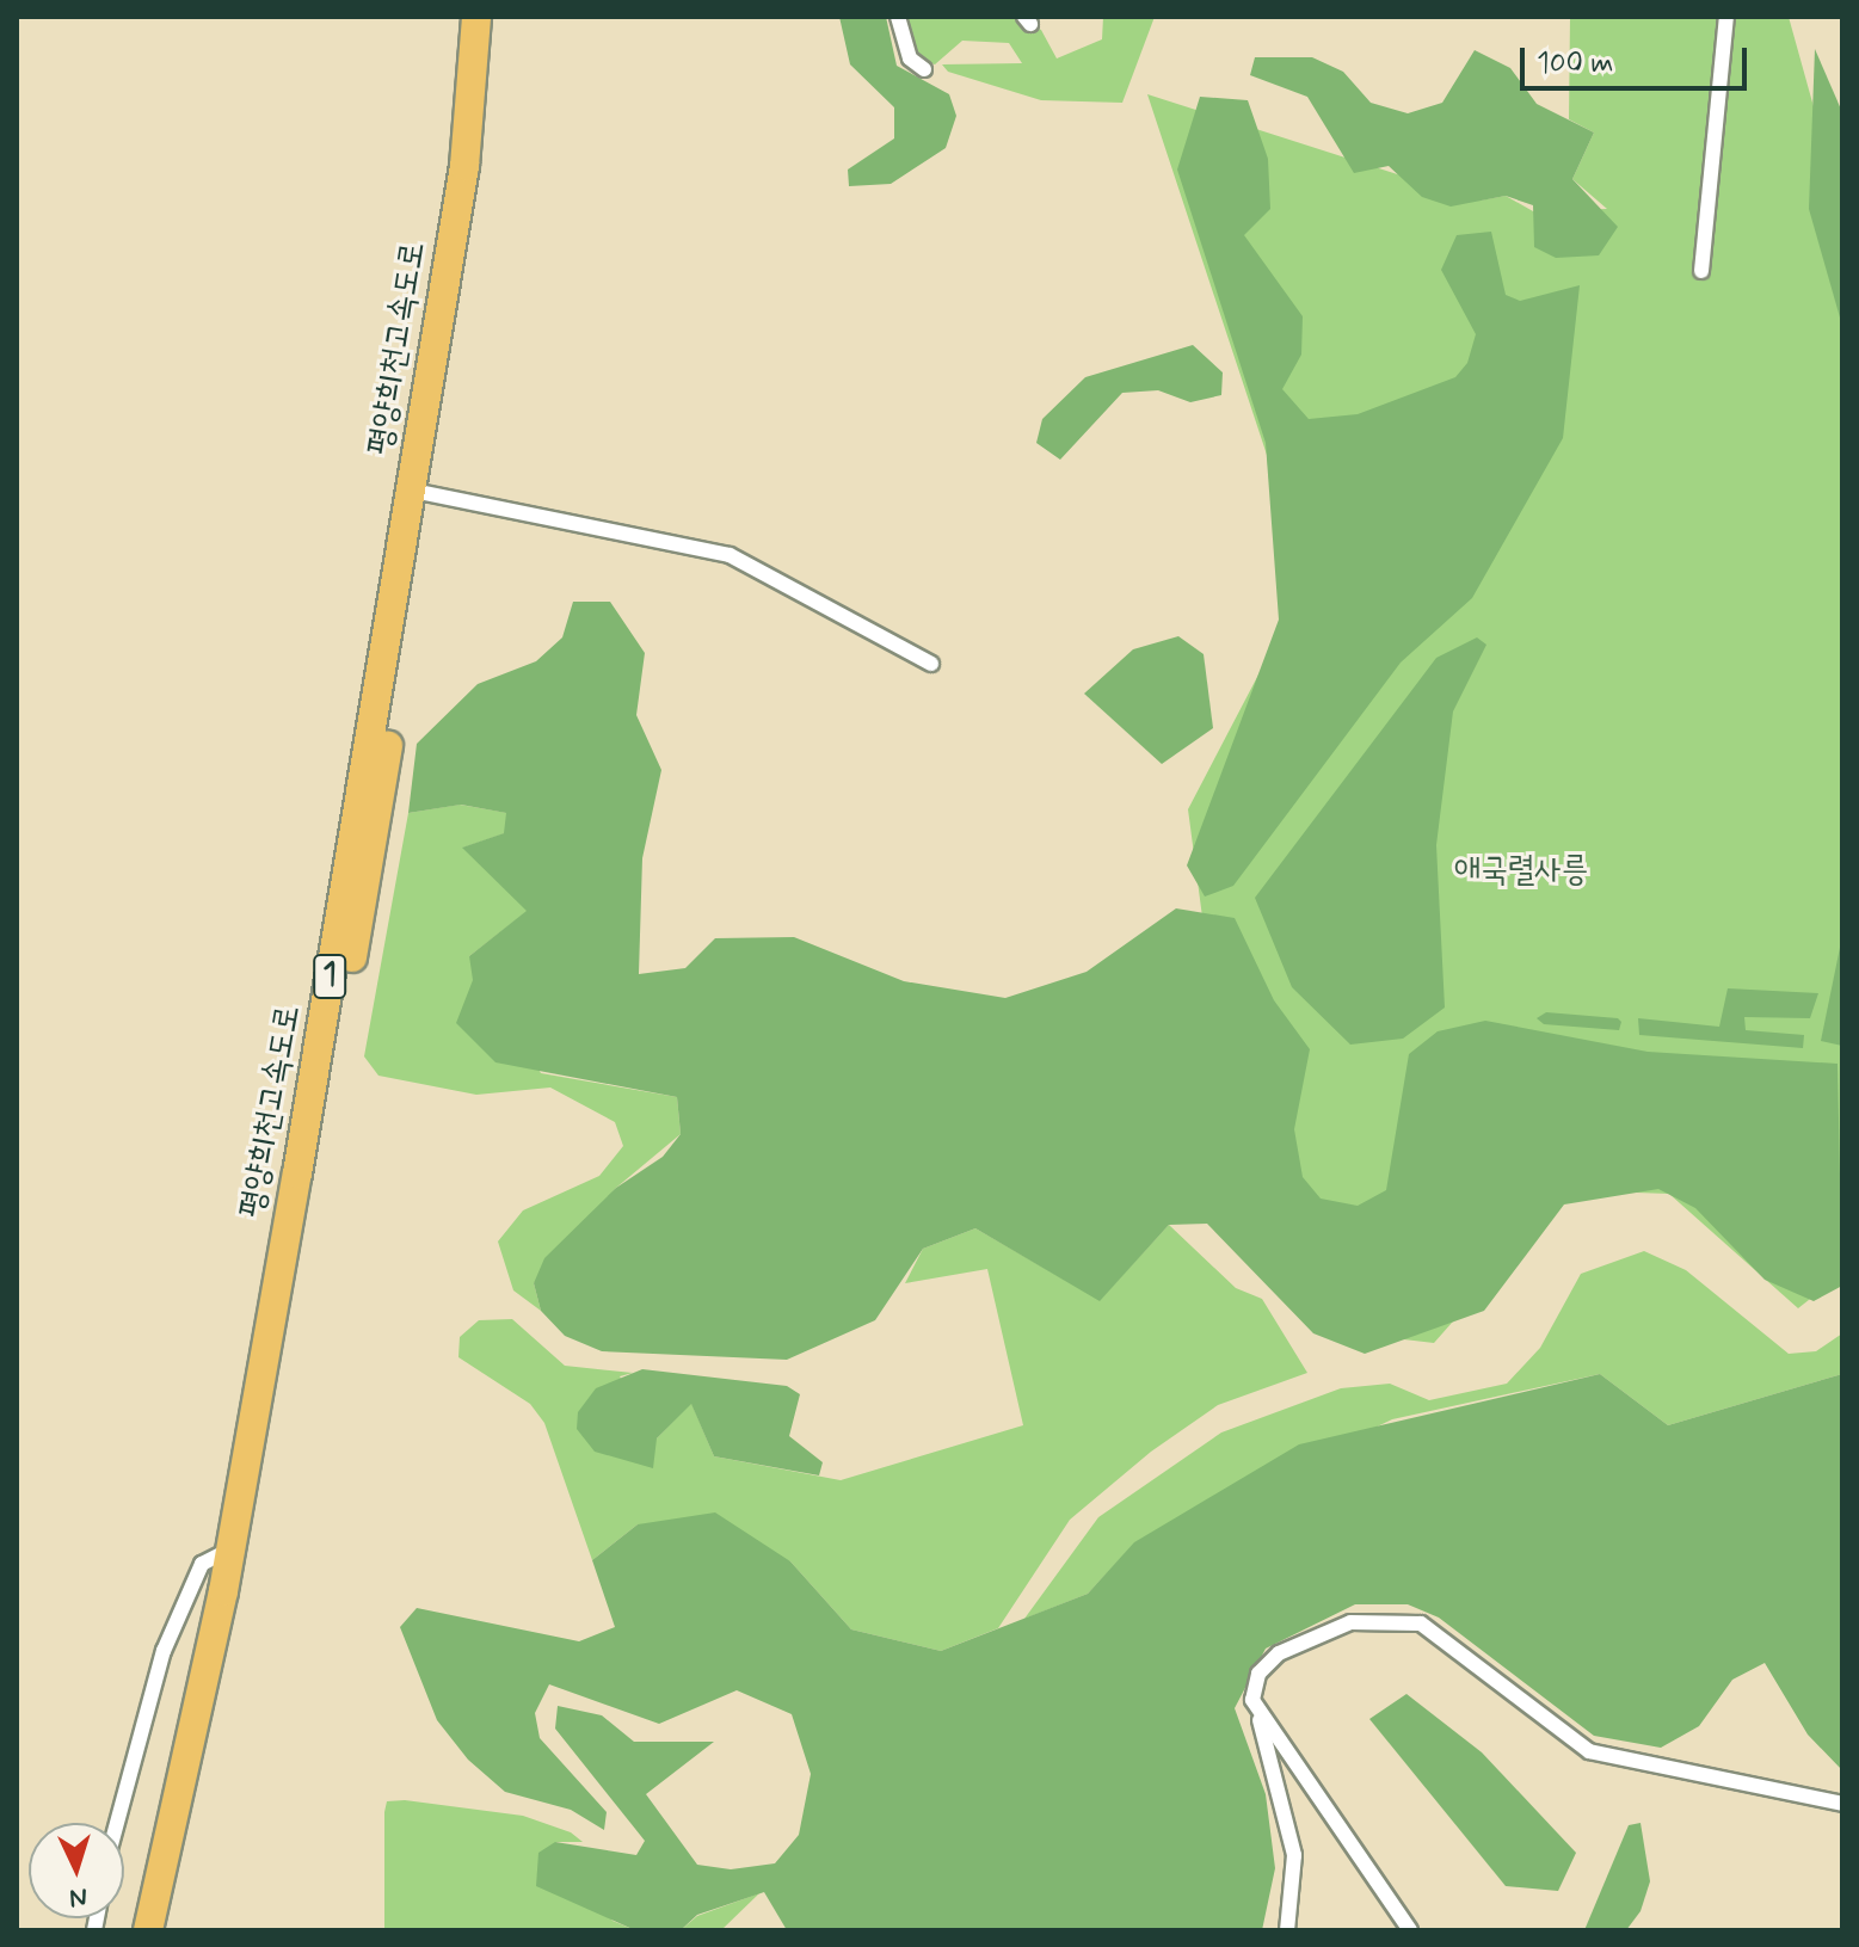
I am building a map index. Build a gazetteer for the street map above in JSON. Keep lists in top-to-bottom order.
{
  "streets": {
    "highway": ["평양희천고속도로", "1"]
  },
  "parks": ["애국렬사릉"],
  "scale_bar": "100 m",
  "north": "bottom"
}
